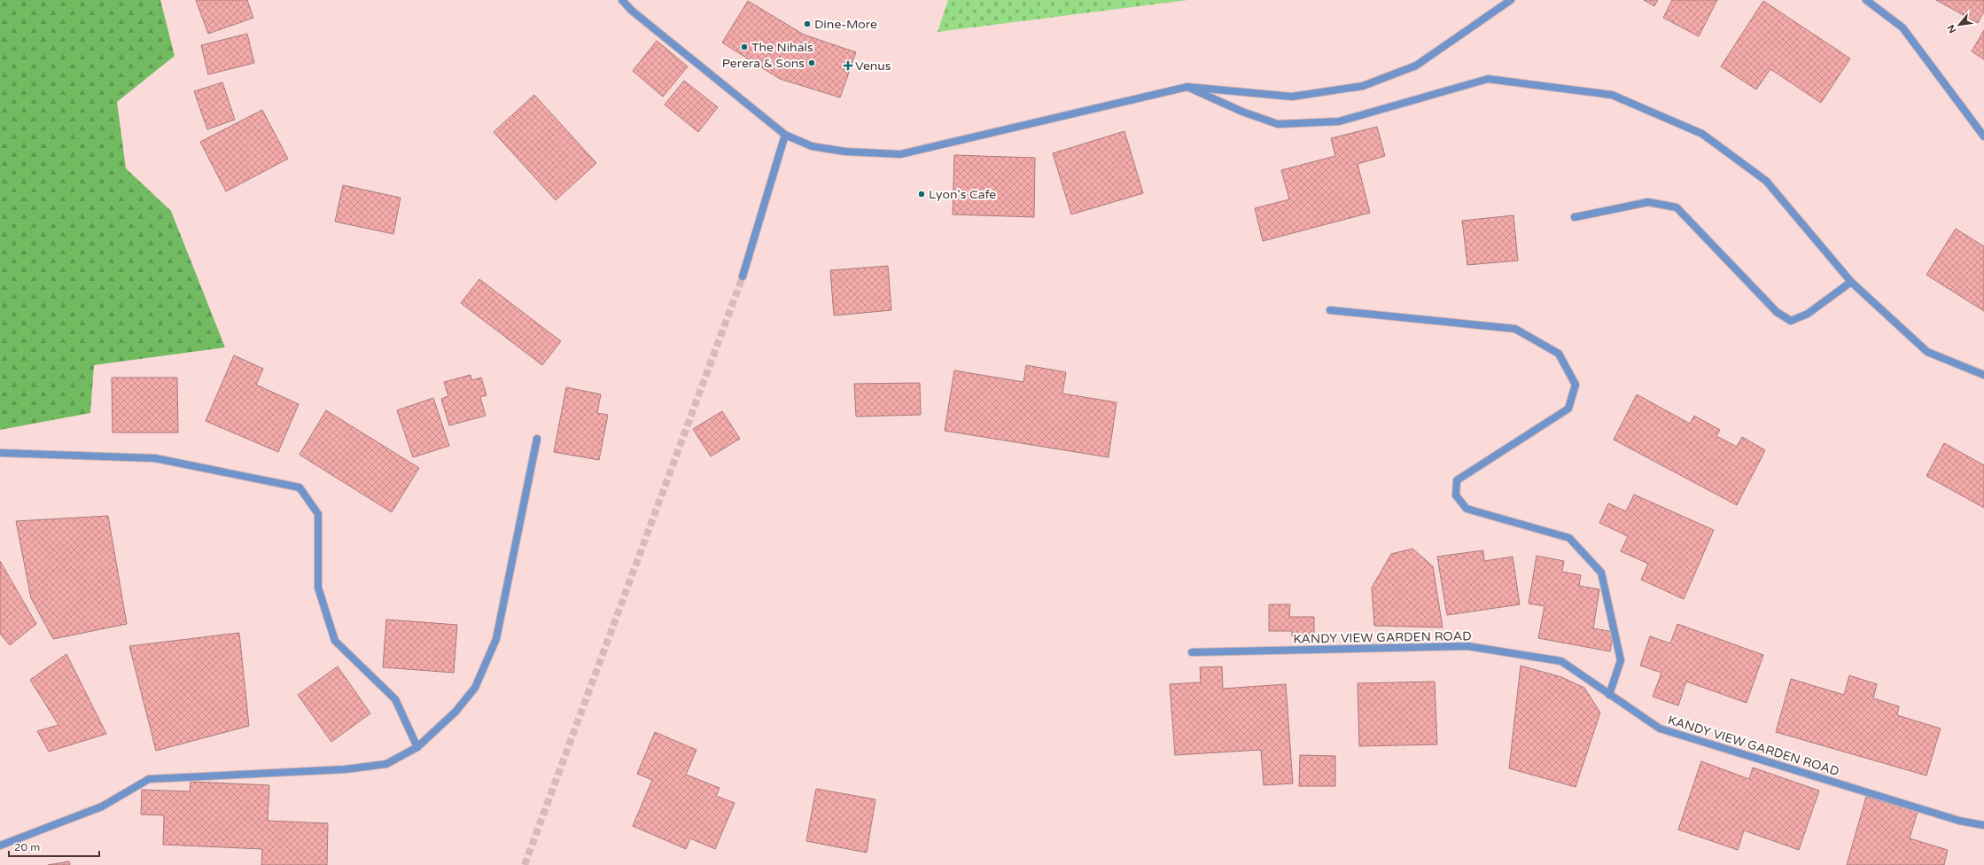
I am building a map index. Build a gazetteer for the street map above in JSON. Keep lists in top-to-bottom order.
{
  "streets": {
    "street": ["KANDY VIEW GARDEN ROAD"]
  },
  "places": {
    "other": [
      "Dine-More",
      "The Nihals",
      "Perera & Sons",
      "Lyon's Cafe"
    ],
    "health": ["Venus"]
  },
  "scale_bar": "20 m",
  "north": "bottom left"
}
